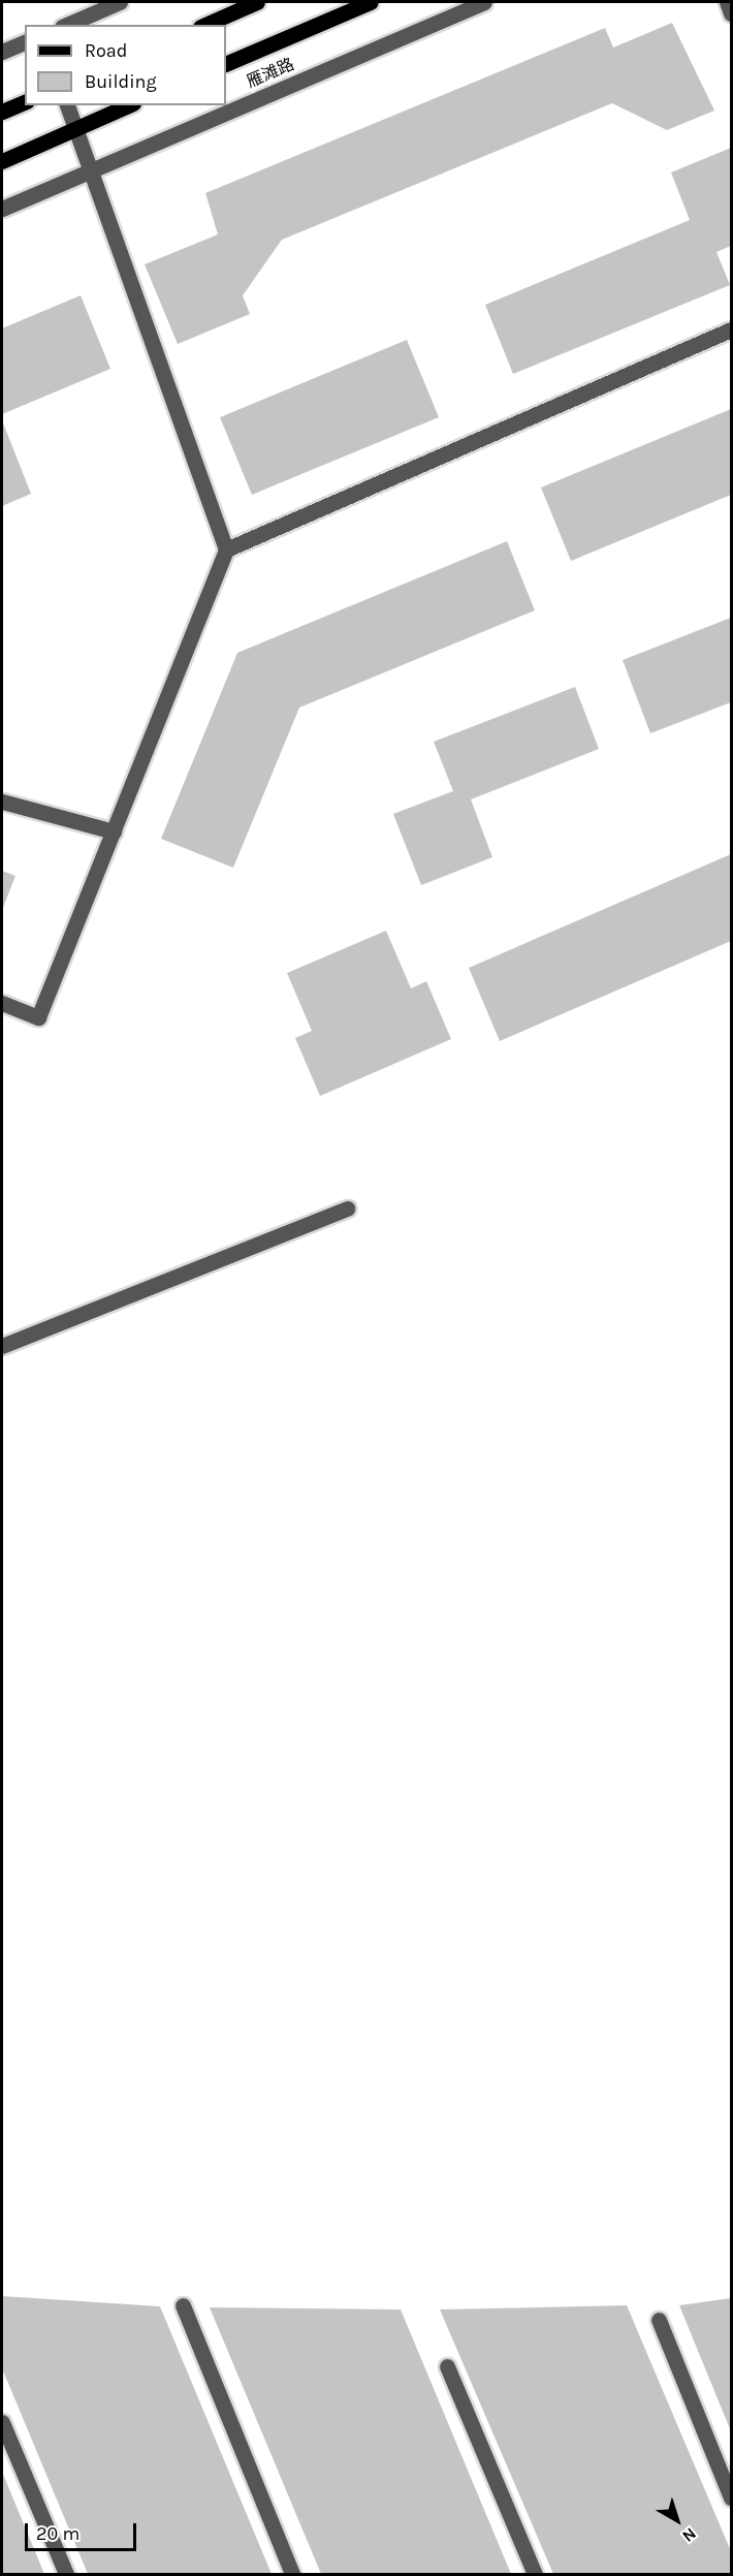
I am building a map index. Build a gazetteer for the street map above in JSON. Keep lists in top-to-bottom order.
{
  "streets": {
    "main road": ["雁滩路"]
  },
  "legend": ["Road", "Building"],
  "scale_bar": "20 m",
  "north": "bottom right"
}
